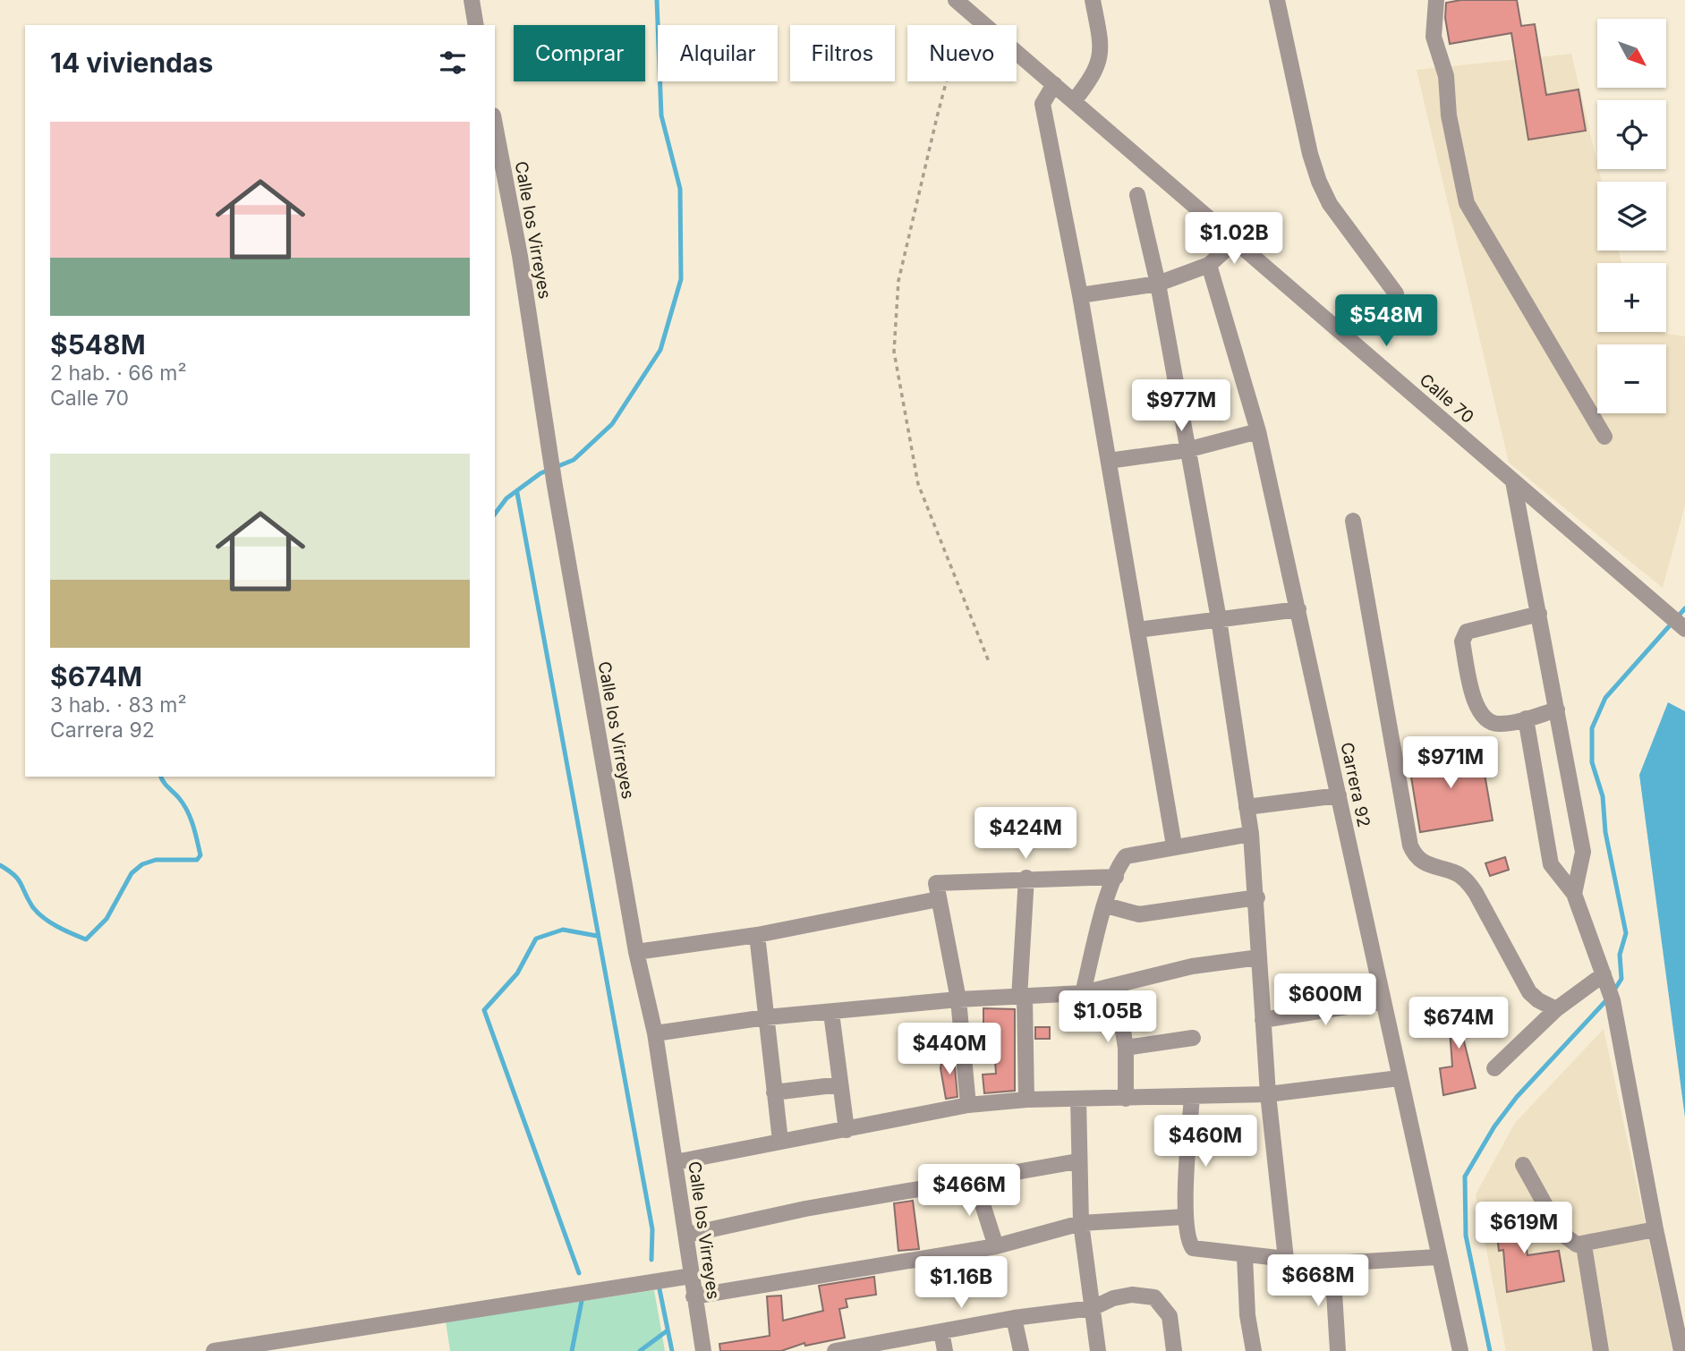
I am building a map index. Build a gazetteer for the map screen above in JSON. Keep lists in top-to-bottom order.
{
  "streets": {
    "street": ["Calle los Virreyes", "Calle 70", "Carrera 92"]
  },
  "north": "bottom right",
  "page": {
    "map_buttons": ["+", "−"],
    "chip": [
      "Comprar",
      "Alquilar",
      "Filtros",
      "Nuevo"
    ],
    "heading": "14 viviendas",
    "list": [
      {
        "name": "$548M",
        "note": "2 hab. · 66 m² · Calle 70"
      },
      {
        "name": "$674M",
        "note": "3 hab. · 83 m² · Carrera 92"
      }
    ],
    "price": [
      "$1.02B",
      "$548M",
      "$977M",
      "$971M",
      "$424M",
      "$600M",
      "$1.05B",
      "$674M",
      "$440M",
      "$460M",
      "$466M",
      "$619M",
      "$668M",
      "$1.16B"
    ]
  }
}
